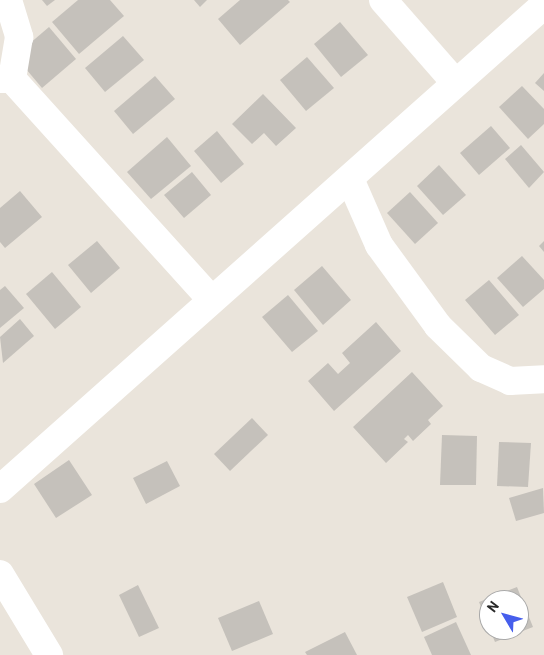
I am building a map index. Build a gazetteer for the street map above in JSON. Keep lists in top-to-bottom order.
{
  "north": "top left"
}
